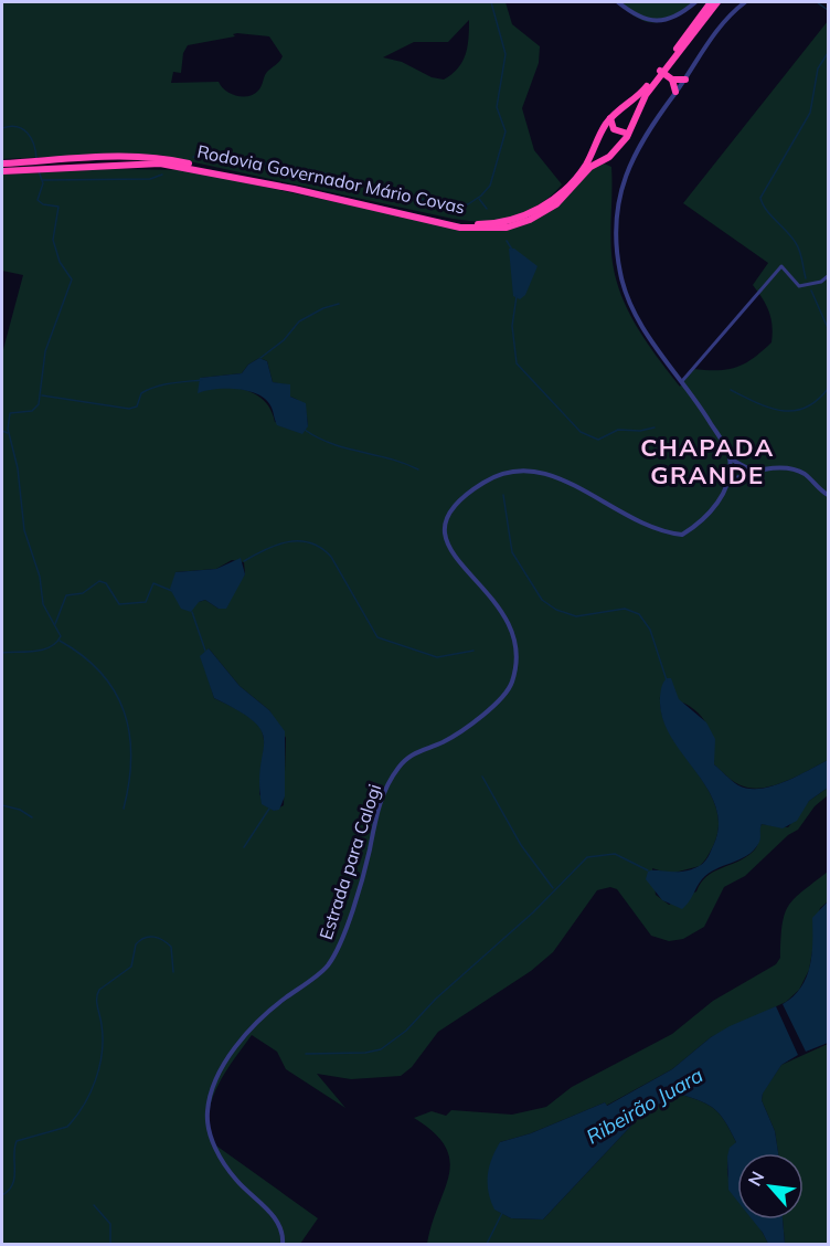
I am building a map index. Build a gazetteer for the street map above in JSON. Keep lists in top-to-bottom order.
{
  "streets": {
    "highway": ["Rodovia Governador Mário Covas"],
    "street": ["Estrada para Calogi"]
  },
  "districts": ["CHAPADA GRANDE"],
  "water": ["Ribeirão Juara"],
  "north": "top left"
}
